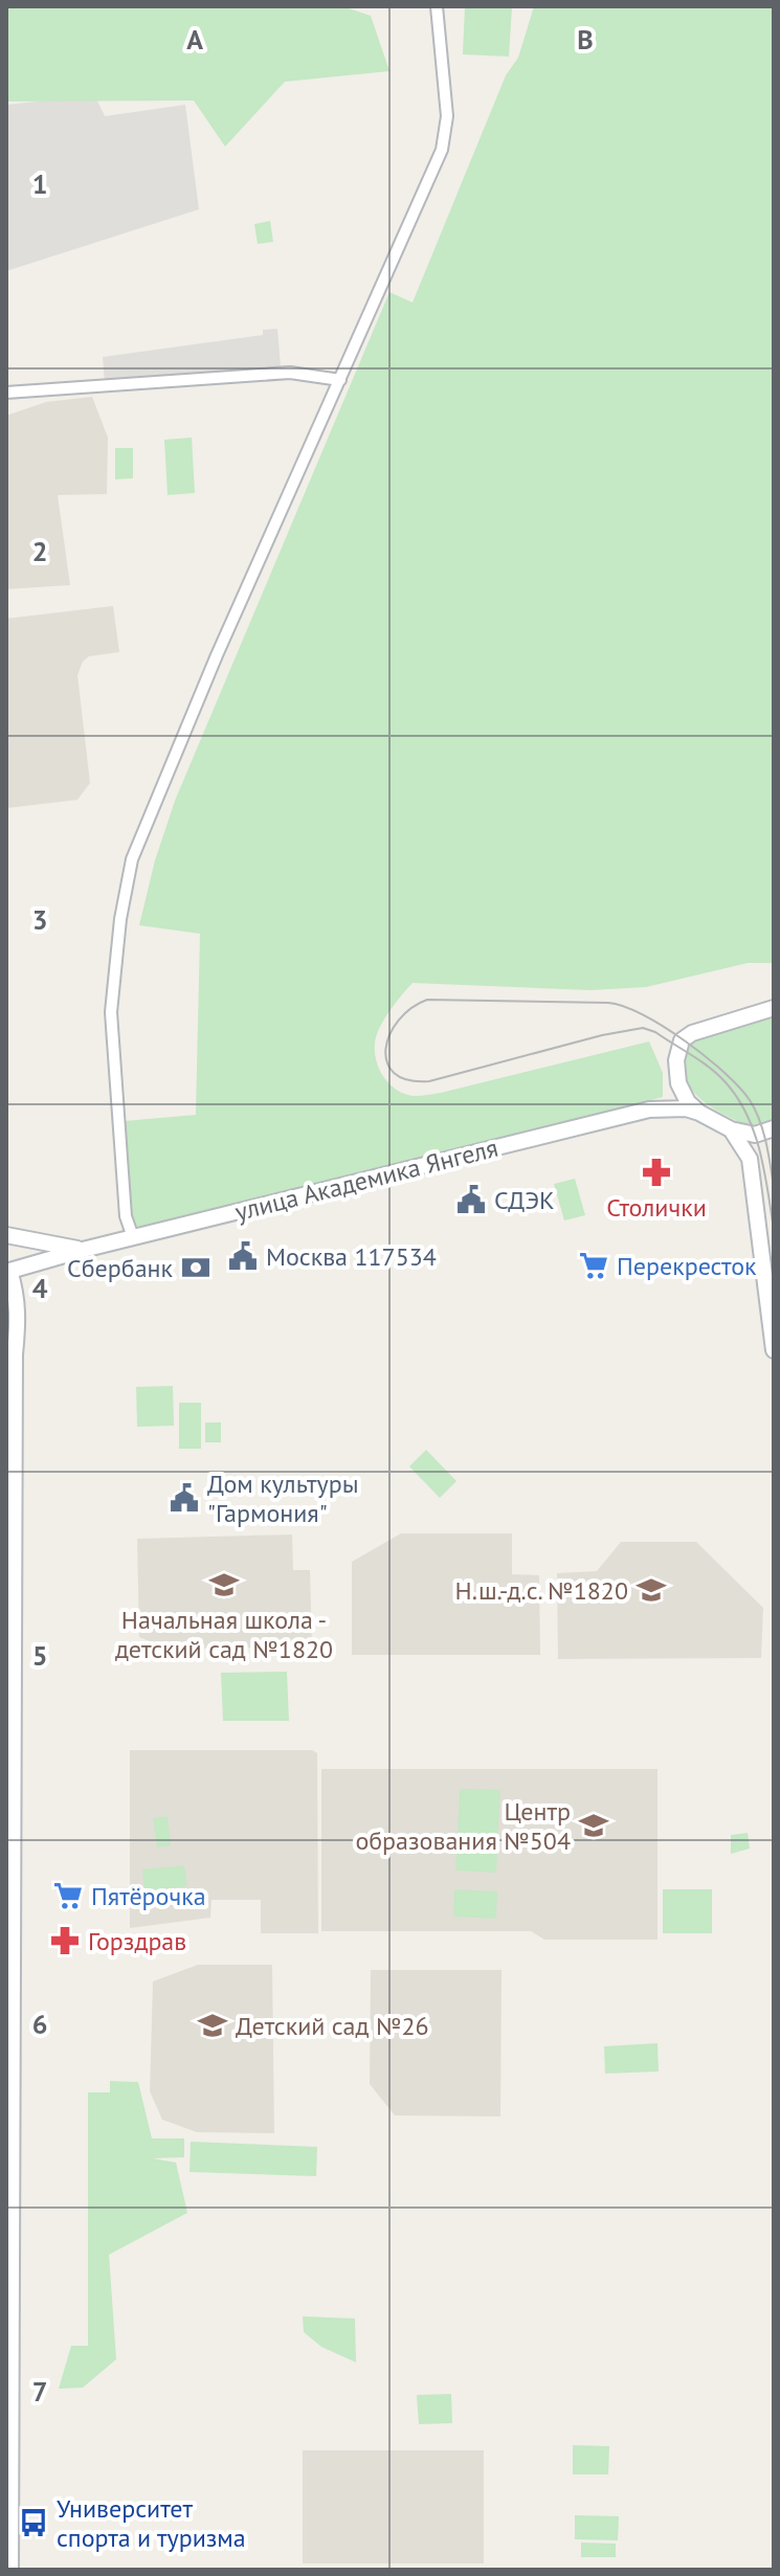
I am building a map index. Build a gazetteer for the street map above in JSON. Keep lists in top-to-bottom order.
{
  "streets": {
    "main road": ["улица Академика Янгеля"]
  },
  "places": {
    "pharmacy": ["Столички", "Горздрав"],
    "public building": ["СДЭК", "Москва 117534", "Дом культуры \"Гармония\""],
    "supermarket": ["Перекресток", "Пятёрочка"],
    "bank": ["Сбербанк"],
    "school or university": [
      "Начальная школа - детский сад №1820",
      "Н.ш.-д.с. №1820",
      "Центр образования №504",
      "Детский сад №26"
    ],
    "bus stop": ["Университет спорта и туризма"]
  },
  "grid": {
    "columns": ["A", "B"],
    "rows": [
      "1",
      "2",
      "3",
      "4",
      "5",
      "6",
      "7"
    ]
  }
}
